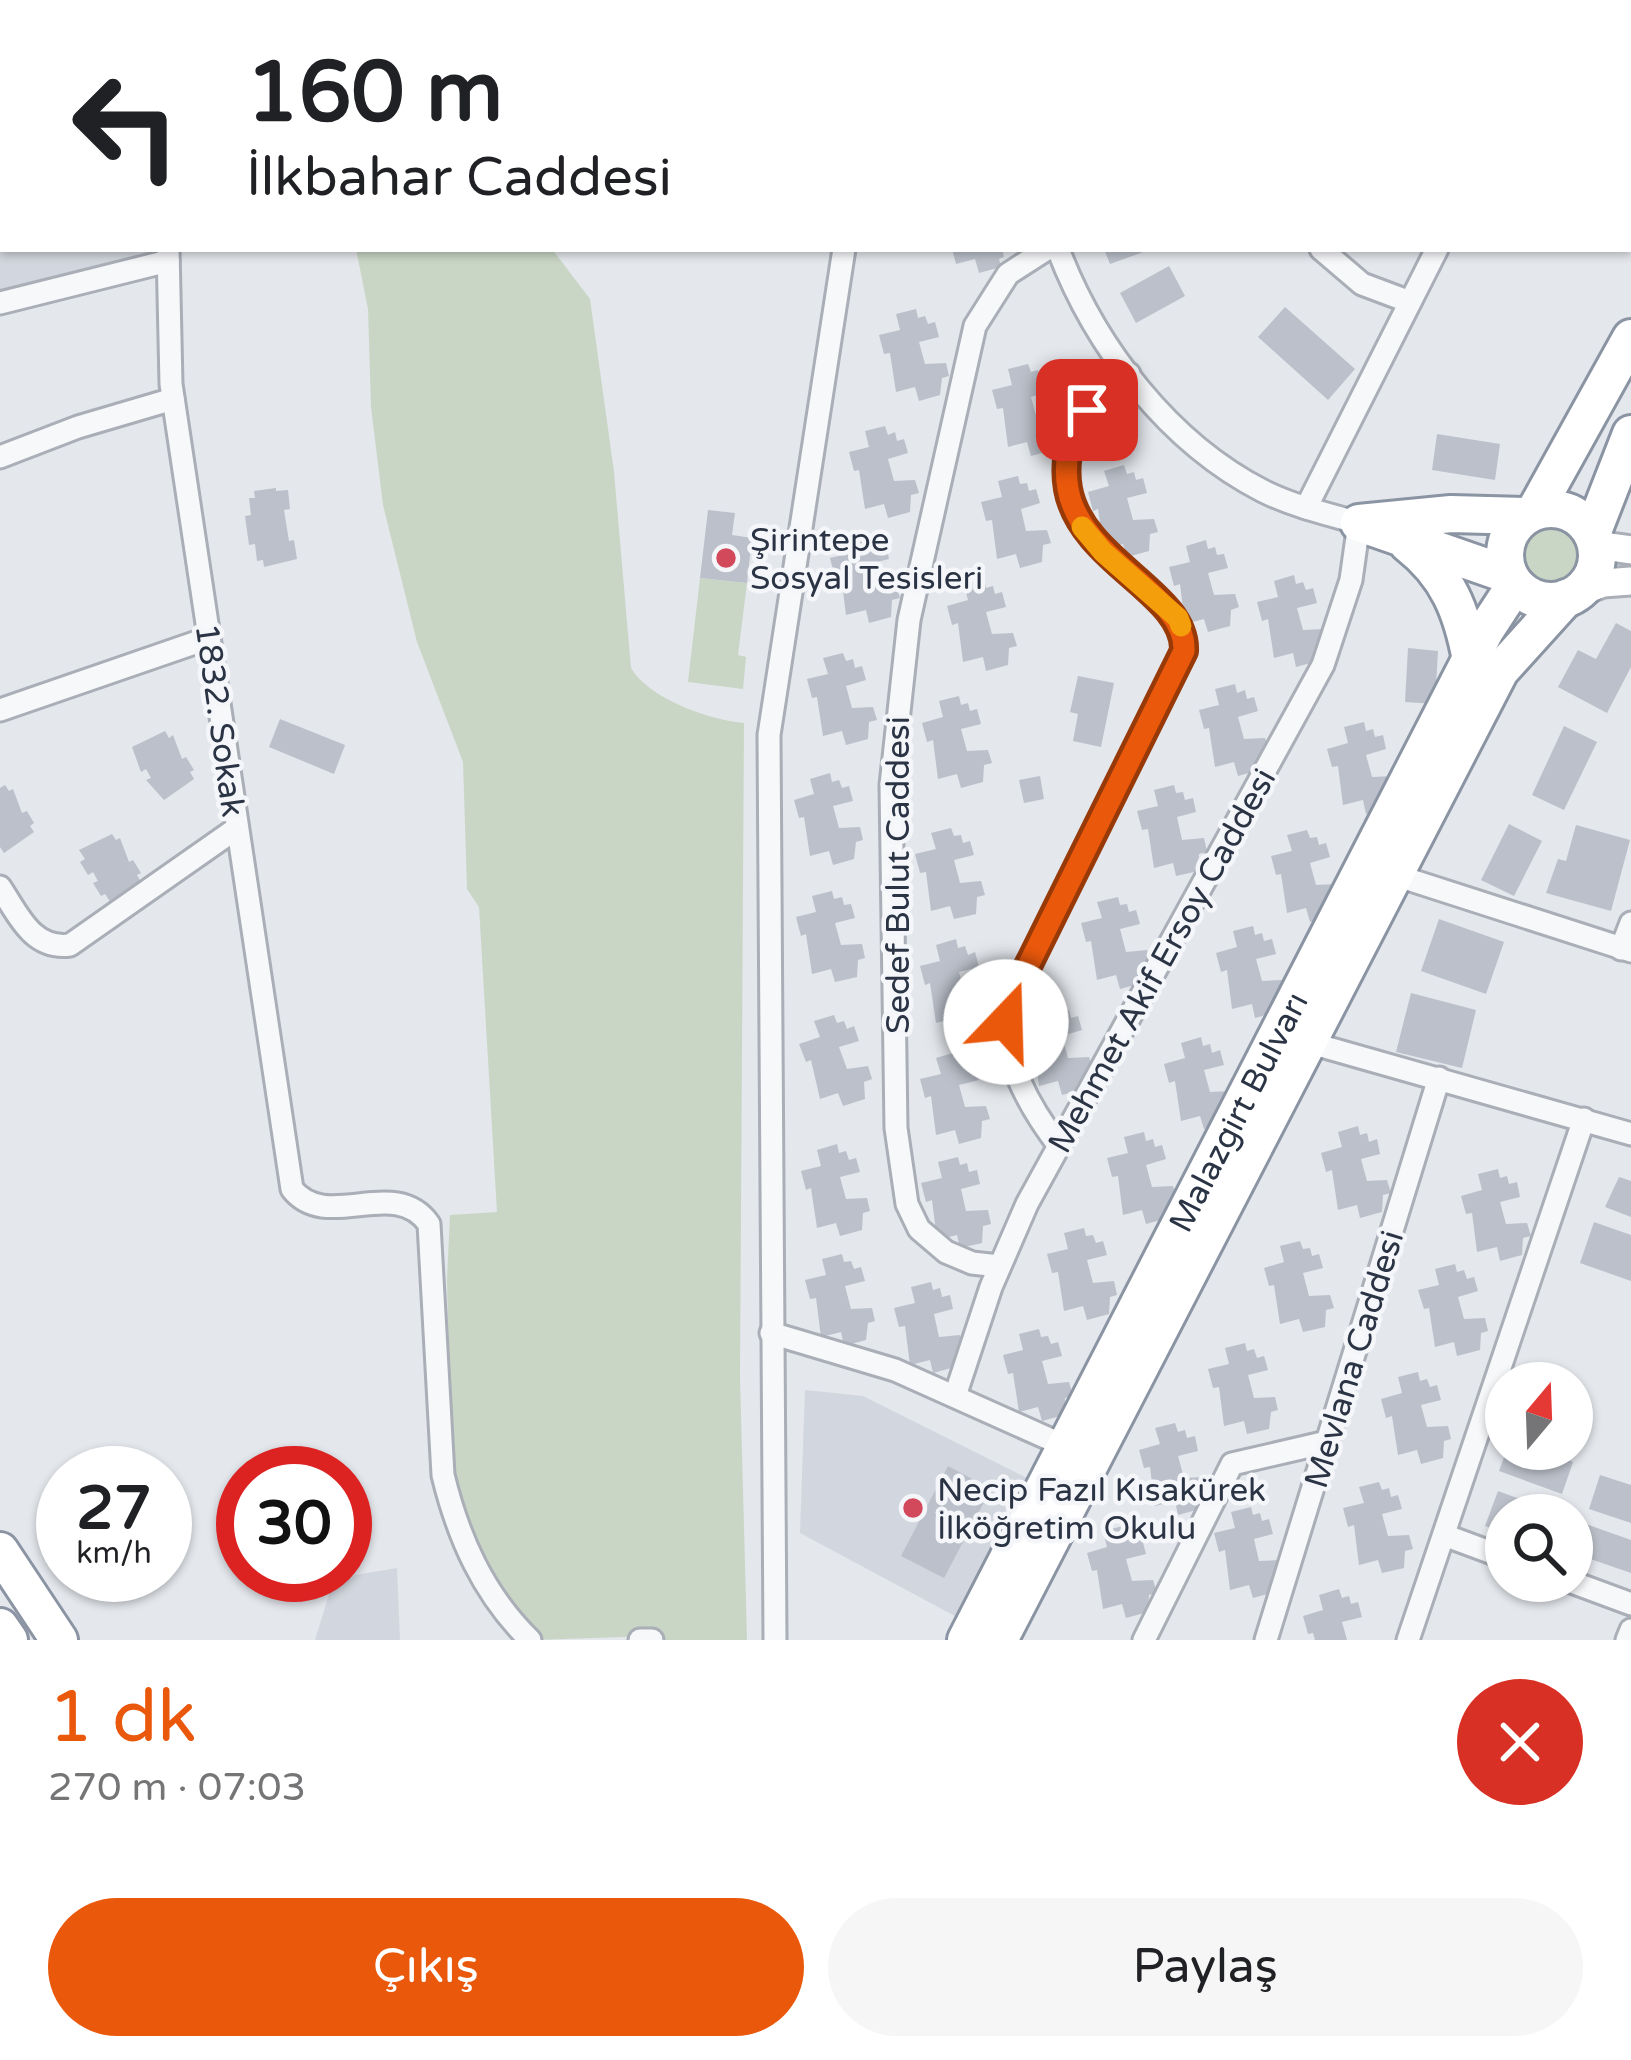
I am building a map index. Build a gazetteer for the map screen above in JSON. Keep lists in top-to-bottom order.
{
  "streets": {
    "highway": ["Malazgirt Bulvarı"],
    "street": [
      "1832. Sokak",
      "Sedef Bulut Caddesi",
      "Mehmet Akif Ersoy Caddesi",
      "Mevlana Caddesi"
    ]
  },
  "crossings": [
    ["Sedef Bulut Caddesi", "Mehmet Akif Ersoy Caddesi"]
  ],
  "places": ["Şirintepe Sosyal Tesisleri", "Necip Fazıl Kısakürek İlköğretim Okulu"],
  "north": "top",
  "page": {
    "turn": ["160 m", "İlkbahar Caddesi"],
    "speed": "27 km/h",
    "limit": "30",
    "heading": ["1 dk", "270 m · 07:03"],
    "buttons": ["Çıkış", "Paylaş"]
  }
}
